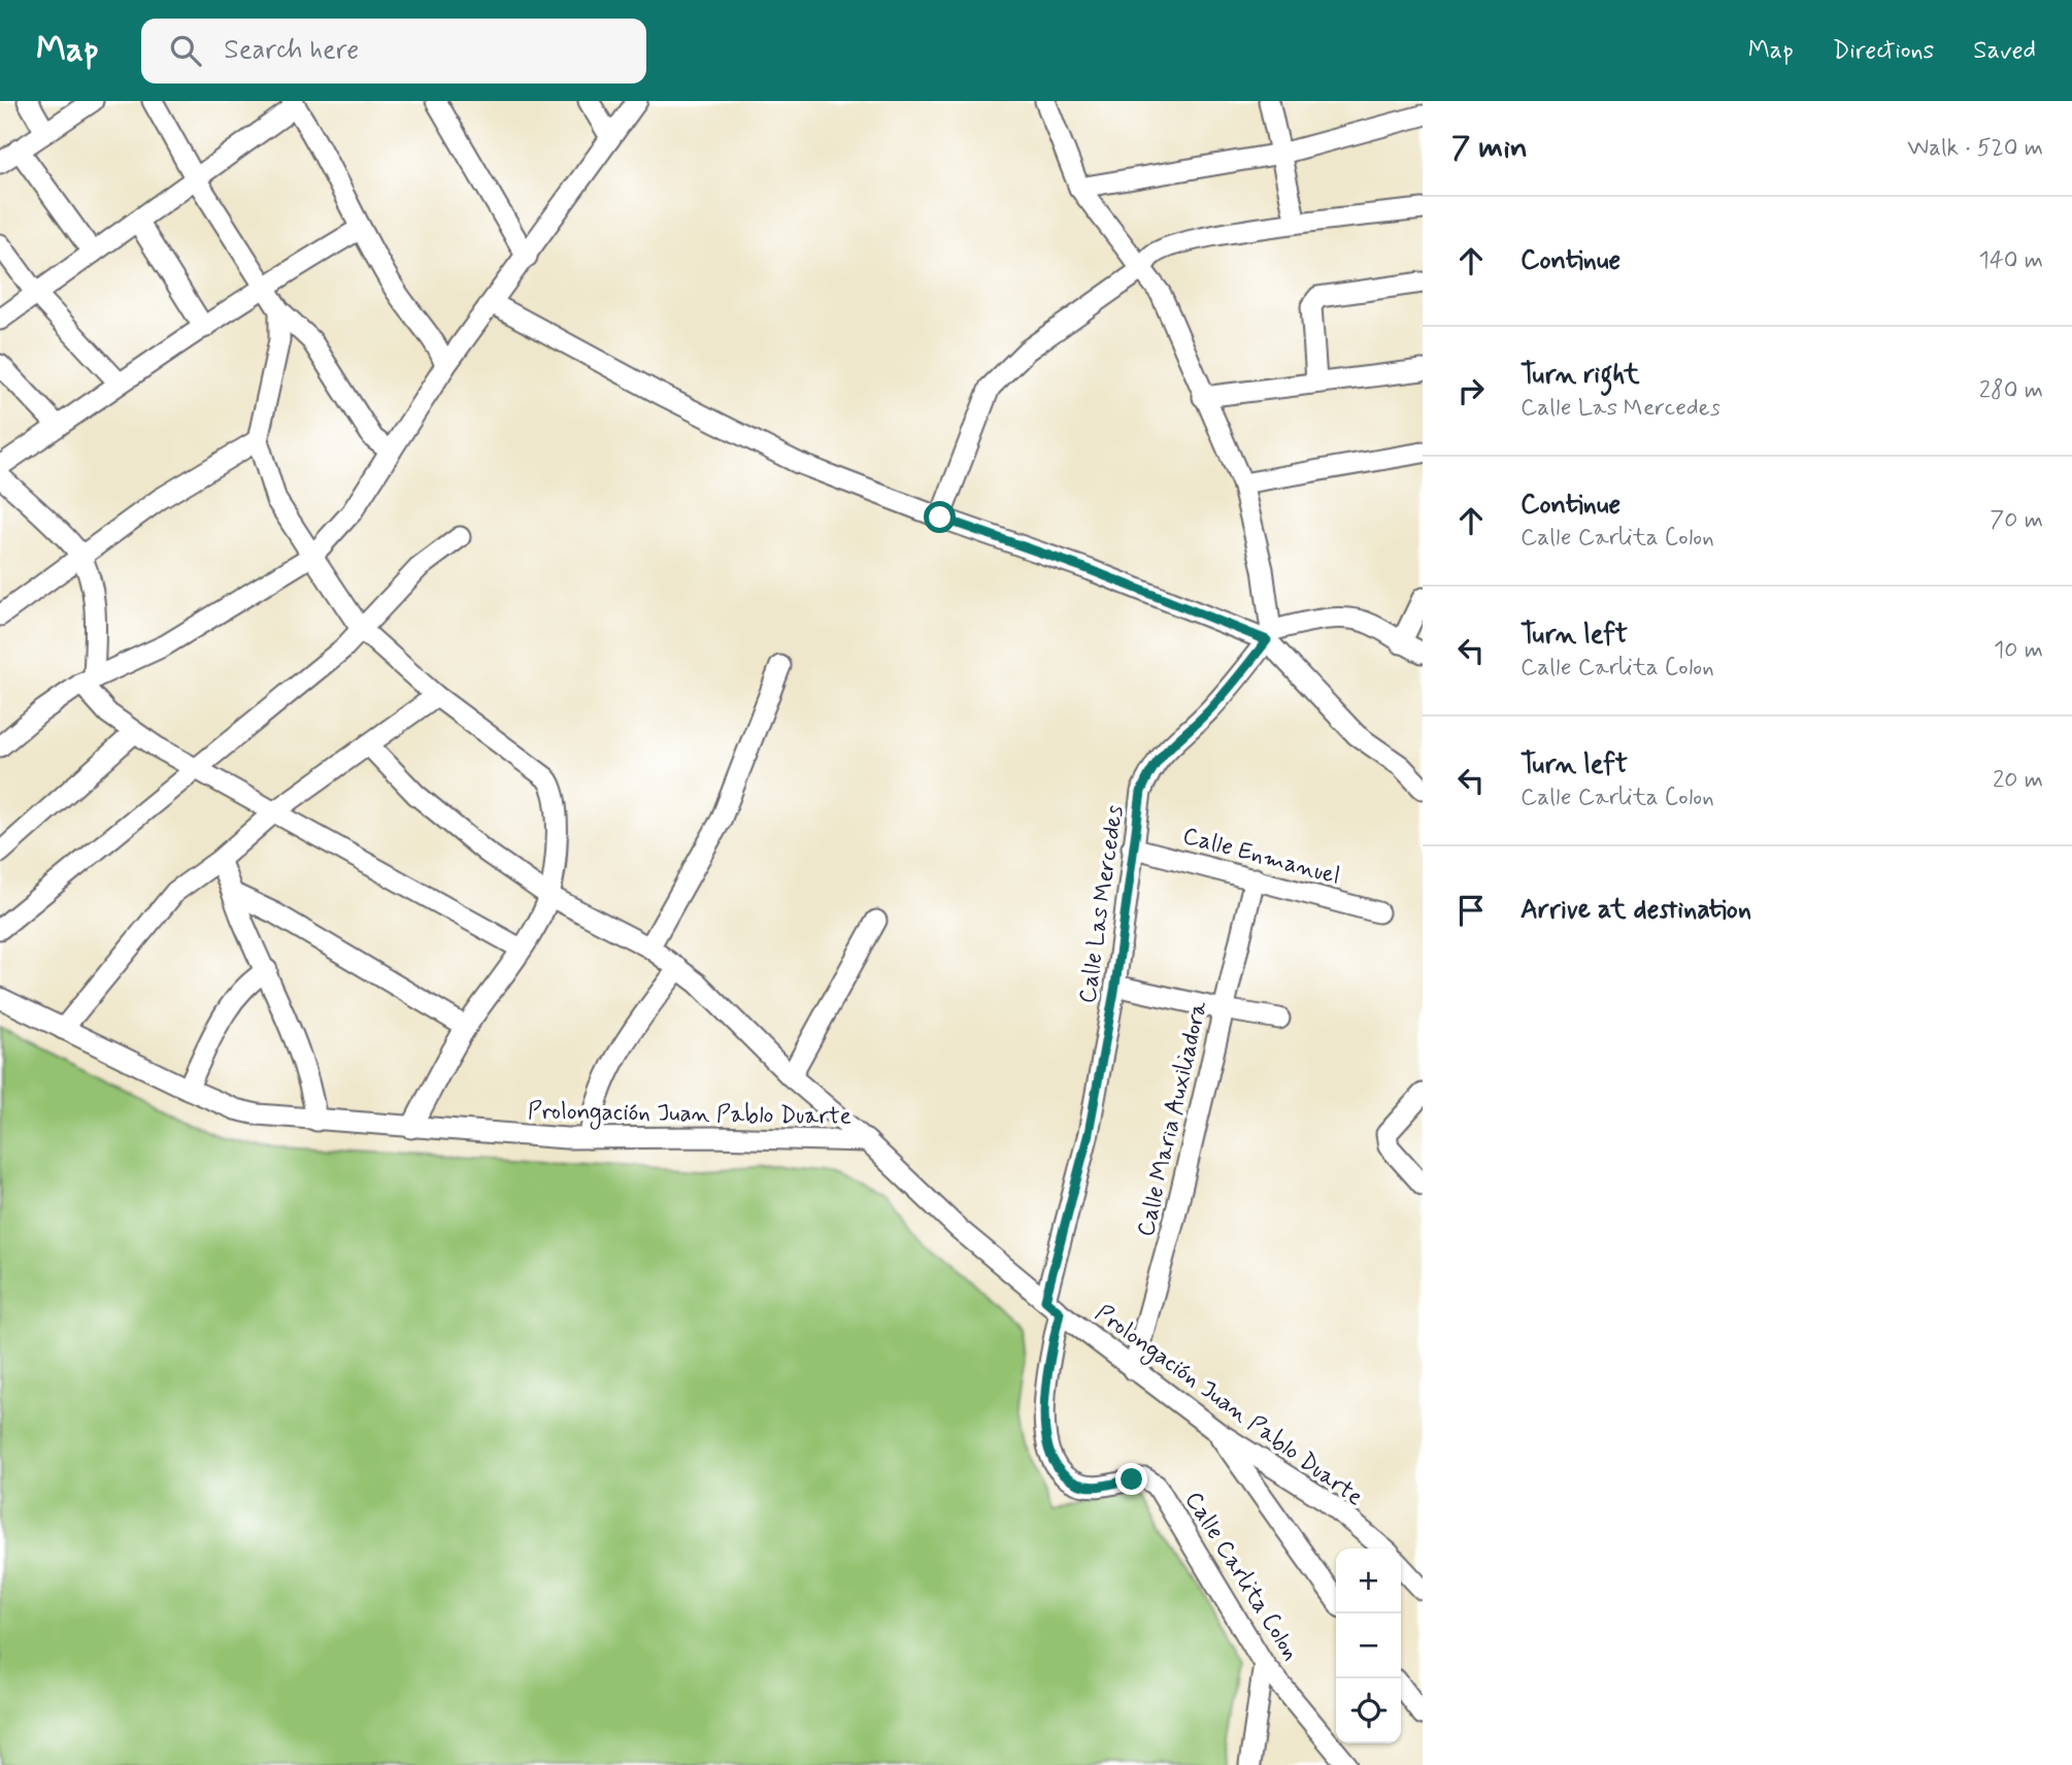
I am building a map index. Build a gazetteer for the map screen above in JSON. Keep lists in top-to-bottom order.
{
  "streets": {
    "street": [
      "Calle Enmanuel",
      "Calle Las Mercedes",
      "Prolongación Juan Pablo Duarte",
      "Calle Maria Auxiliadora",
      "Calle Carlita Colon"
    ]
  },
  "crossings": [
    ["Calle Enmanuel", "Calle Las Mercedes"],
    ["Calle Enmanuel", "Calle Maria Auxiliadora"],
    ["Calle Las Mercedes", "Prolongación Juan Pablo Duarte"],
    ["Calle Las Mercedes", "Calle Carlita Colon"],
    ["Prolongación Juan Pablo Duarte", "Calle Maria Auxiliadora"],
    ["Prolongación Juan Pablo Duarte", "Calle Carlita Colon"]
  ],
  "page": {
    "header": "Map",
    "search": "Search here",
    "nav": ["Map", "Directions", "Saved"],
    "heading": ["7 min", "Walk · 520 m"],
    "list": [
      ["Continue", "140 m"],
      ["Turn right", "Calle Las Mercedes", "280 m"],
      ["Continue", "Calle Carlita Colon", "70 m"],
      ["Turn left", "Calle Carlita Colon", "10 m"],
      ["Turn left", "Calle Carlita Colon", "20 m"],
      "Arrive at destination"
    ],
    "map_buttons": ["+", "−"]
  }
}
